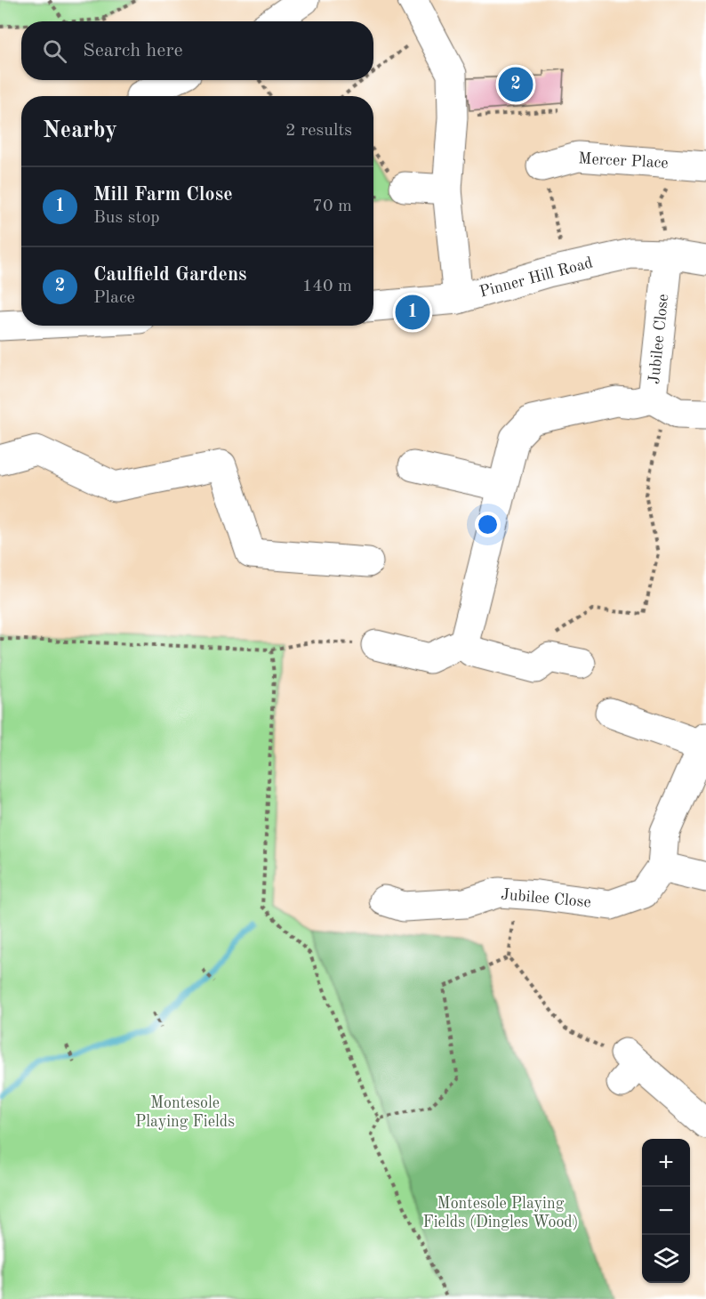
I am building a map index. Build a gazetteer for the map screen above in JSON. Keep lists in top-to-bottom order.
{
  "streets": {
    "street": ["Mercer Place", "Pinner Hill Road", "Jubilee Close"]
  },
  "crossings": [
    ["Pinner Hill Road", "Jubilee Close"]
  ],
  "parks": ["Montesole Playing Fields", "Montesole Playing Fields (Dingles Wood)"],
  "page": {
    "search": "Search here",
    "pins": ["2", "1"],
    "heading": ["Nearby", "2 results"],
    "list": [
      {
        "mark": "1",
        "name": "Mill Farm Close",
        "note": "Bus stop",
        "value": "70 m"
      },
      {
        "mark": "2",
        "name": "Caulfield Gardens",
        "note": "Place",
        "value": "140 m"
      }
    ],
    "map_buttons": ["+", "−"]
  }
}
